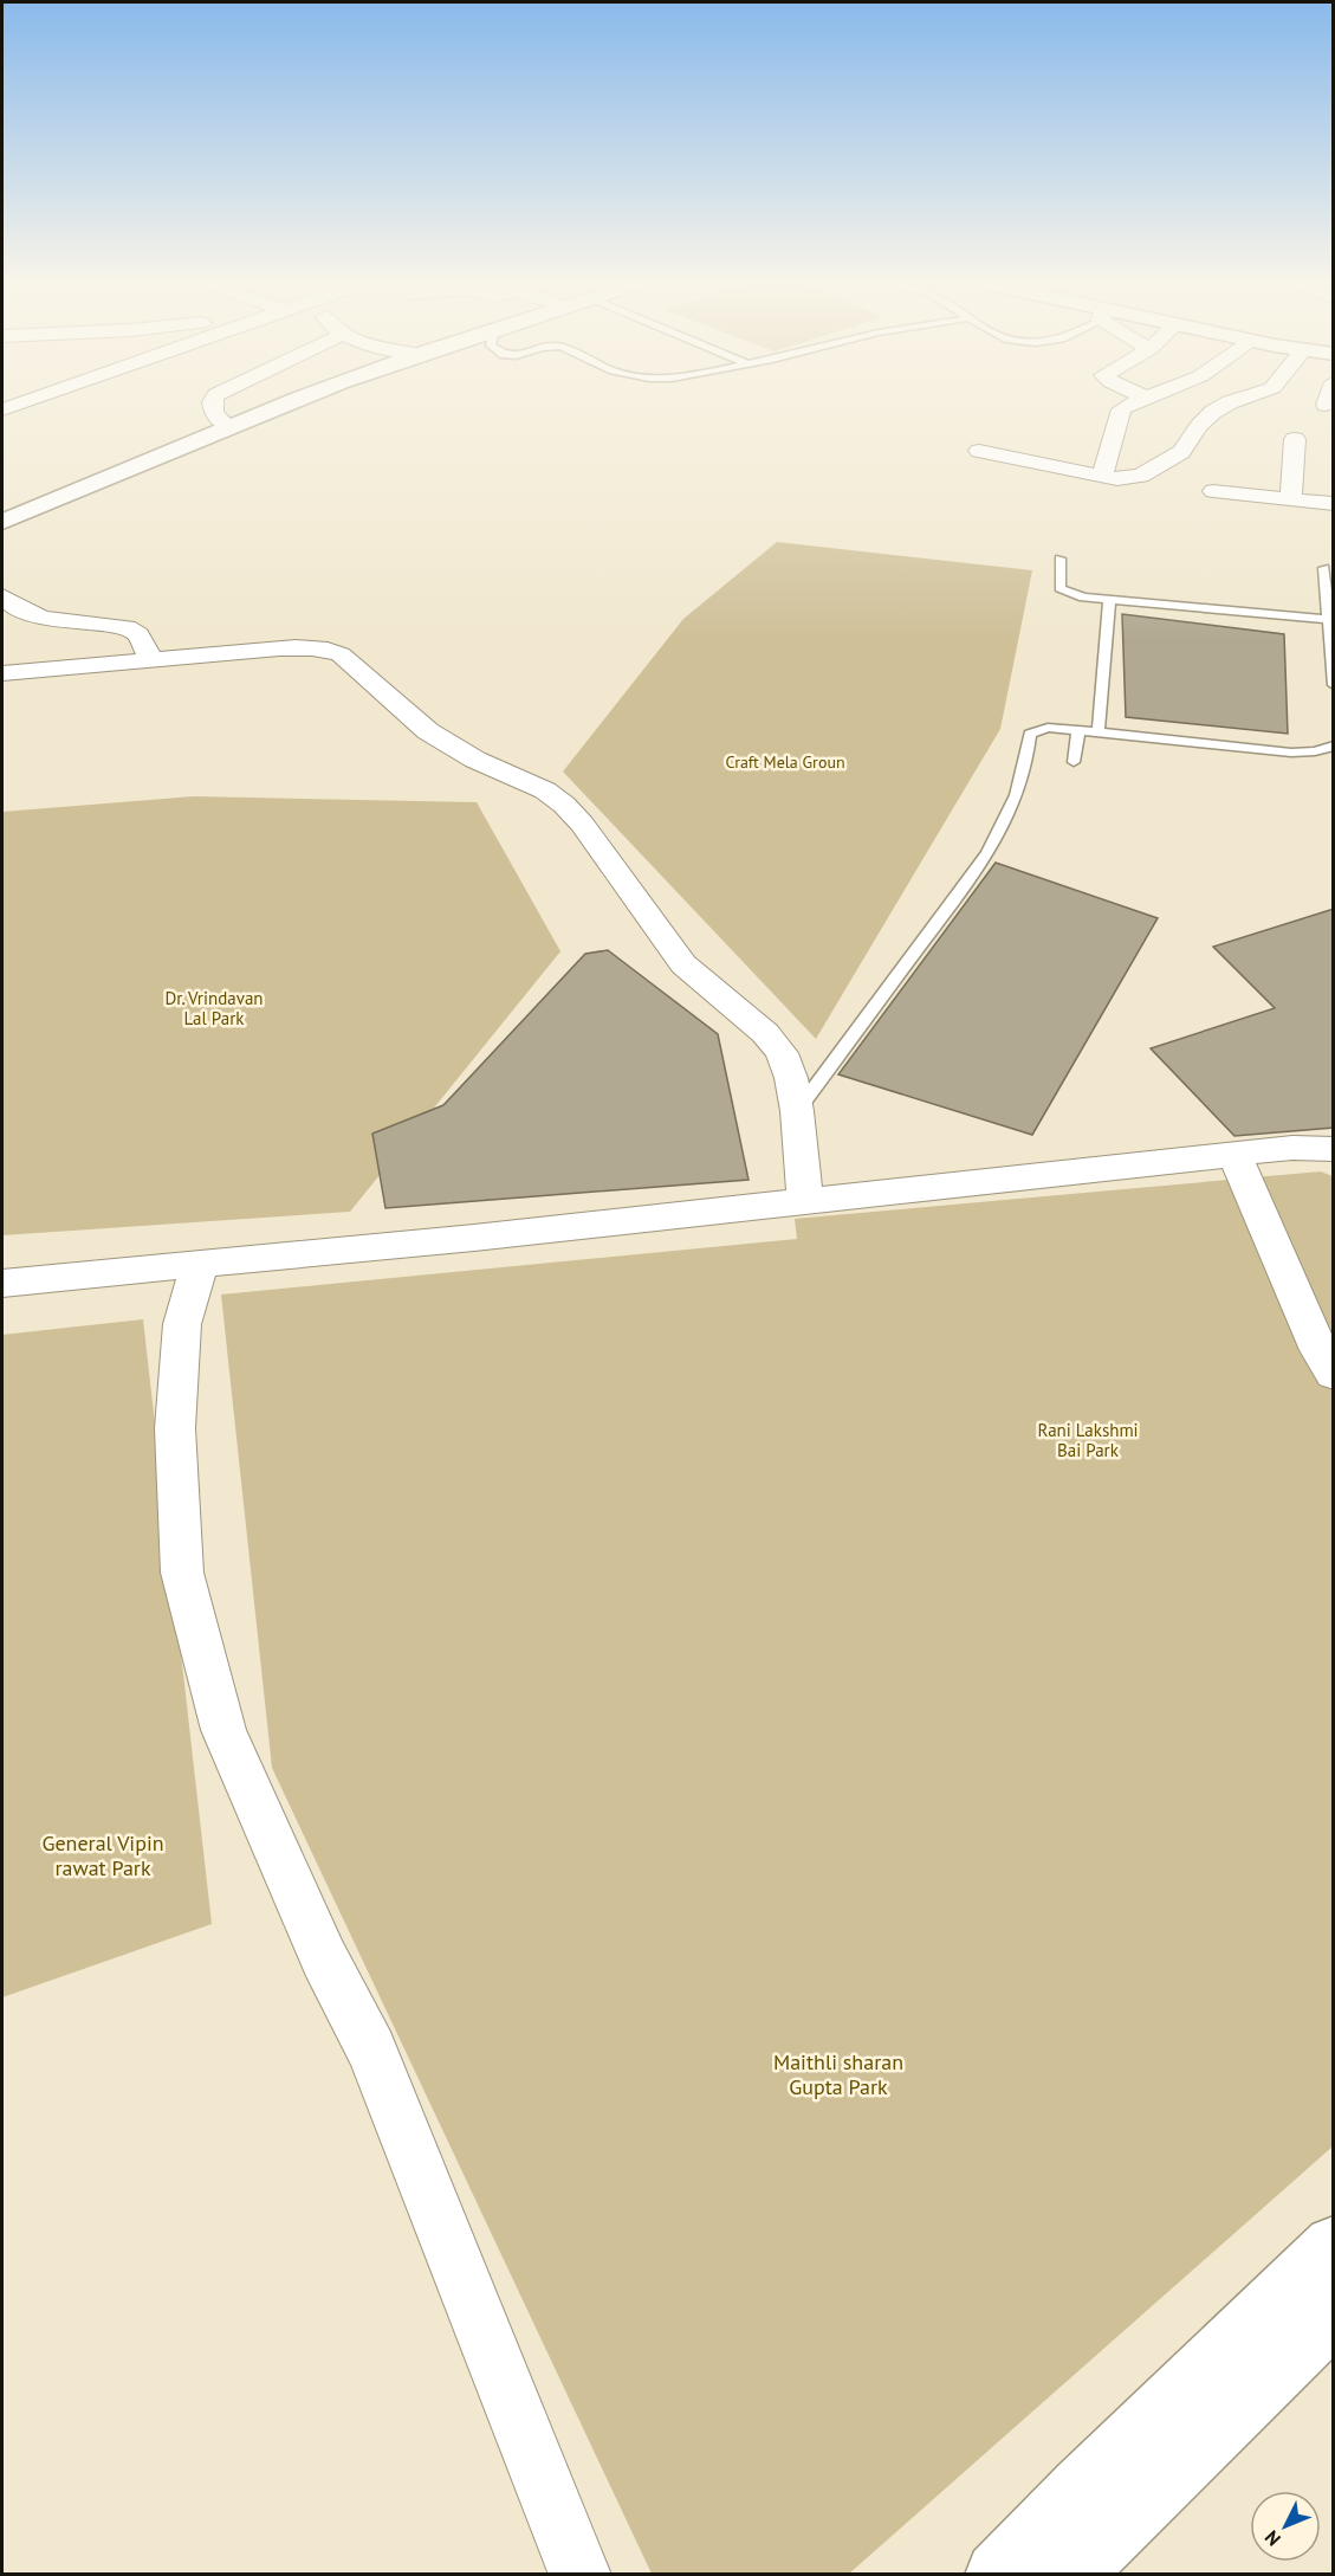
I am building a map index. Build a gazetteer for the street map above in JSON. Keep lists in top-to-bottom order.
{
  "parks": [
    "Craft Mela Groun",
    "Dr. Vrindavan Lal Park",
    "Rani Lakshmi Bai Park",
    "General Vipin rawat Park",
    "Maithli sharan Gupta Park"
  ],
  "north": "bottom left"
}
